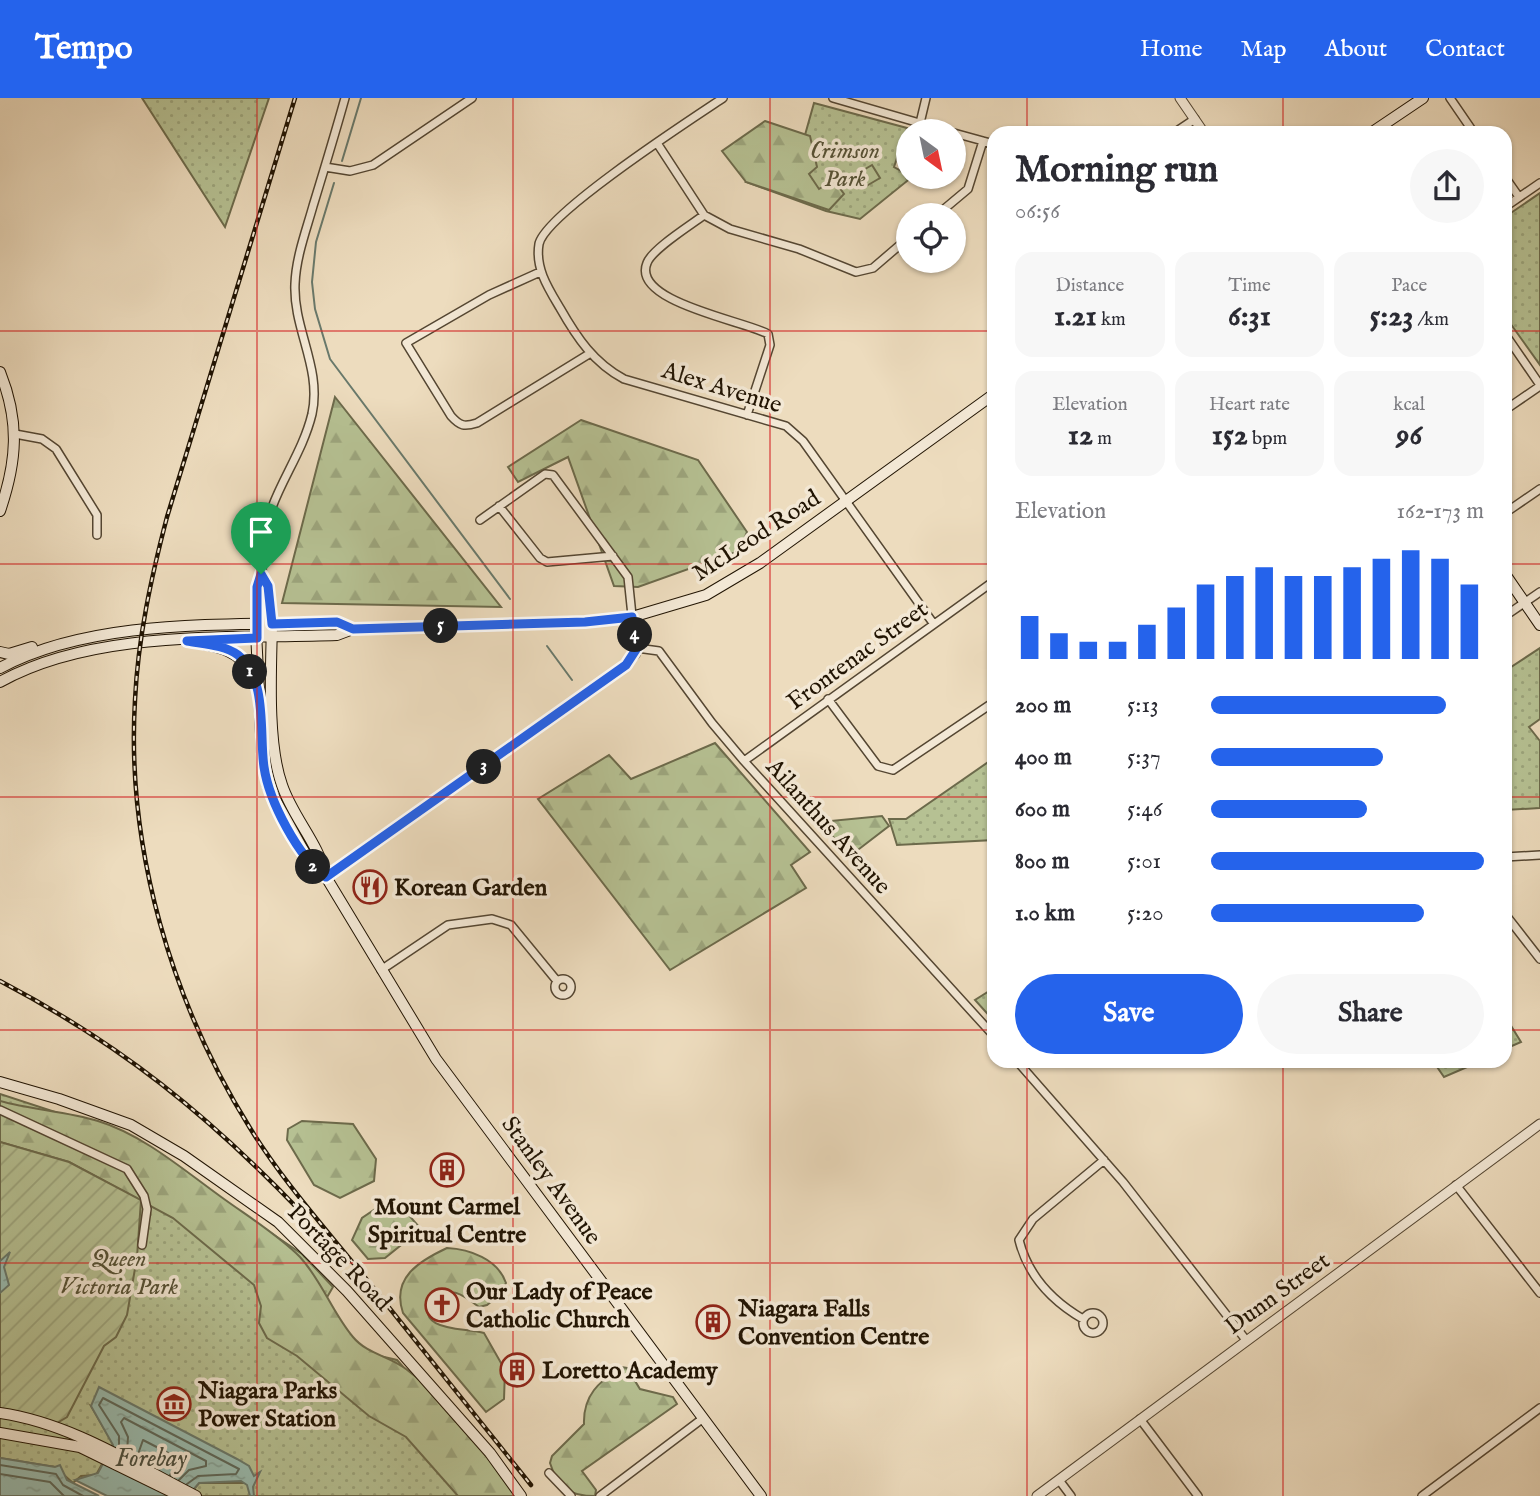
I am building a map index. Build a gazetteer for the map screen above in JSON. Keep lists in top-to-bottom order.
{
  "streets": {
    "main road": ["McLeod Road", "Stanley Avenue", "Portage Road"],
    "street": [
      "Alex Avenue",
      "Frontenac Street",
      "Ailanthus Avenue",
      "Dunn Street"
    ]
  },
  "crossings": [
    ["Alex Avenue", "McLeod Road"],
    ["Alex Avenue", "Frontenac Street"],
    ["Frontenac Street", "Ailanthus Avenue"]
  ],
  "water": ["Forebay"],
  "parks": ["Crimson Park", "Queen Victoria Park"],
  "places": {
    "restaurant": ["Korean Garden"],
    "building": ["Mount Carmel Spiritual Centre", "Niagara Falls Convention Centre", "Loretto Academy"],
    "church": ["Our Lady of Peace Catholic Church"],
    "museum": ["Niagara Parks Power Station"]
  },
  "north": "bottom right",
  "page": {
    "header": "Tempo",
    "nav": [
      "Home",
      "Map",
      "About",
      "Contact"
    ],
    "heading": ["Morning run", "06:56"],
    "stats": [
      ["Distance", "1.21 km"],
      ["Time", "6:31"],
      ["Pace", "5:23 /km"],
      ["Elevation", "12 m"],
      ["Heart rate", "152 bpm"],
      ["kcal", "96"]
    ],
    "chart": ["Elevation", "162–173 m"],
    "pins": [
      "5",
      "4",
      "1",
      "3",
      "2"
    ],
    "list": [
      {
        "name": "200 m",
        "note": "5:13"
      },
      {
        "name": "400 m",
        "note": "5:37"
      },
      {
        "name": "600 m",
        "note": "5:46"
      },
      {
        "name": "800 m",
        "note": "5:01"
      },
      {
        "name": "1.0 km",
        "note": "5:20"
      }
    ],
    "buttons": ["Save", "Share"]
  }
}
